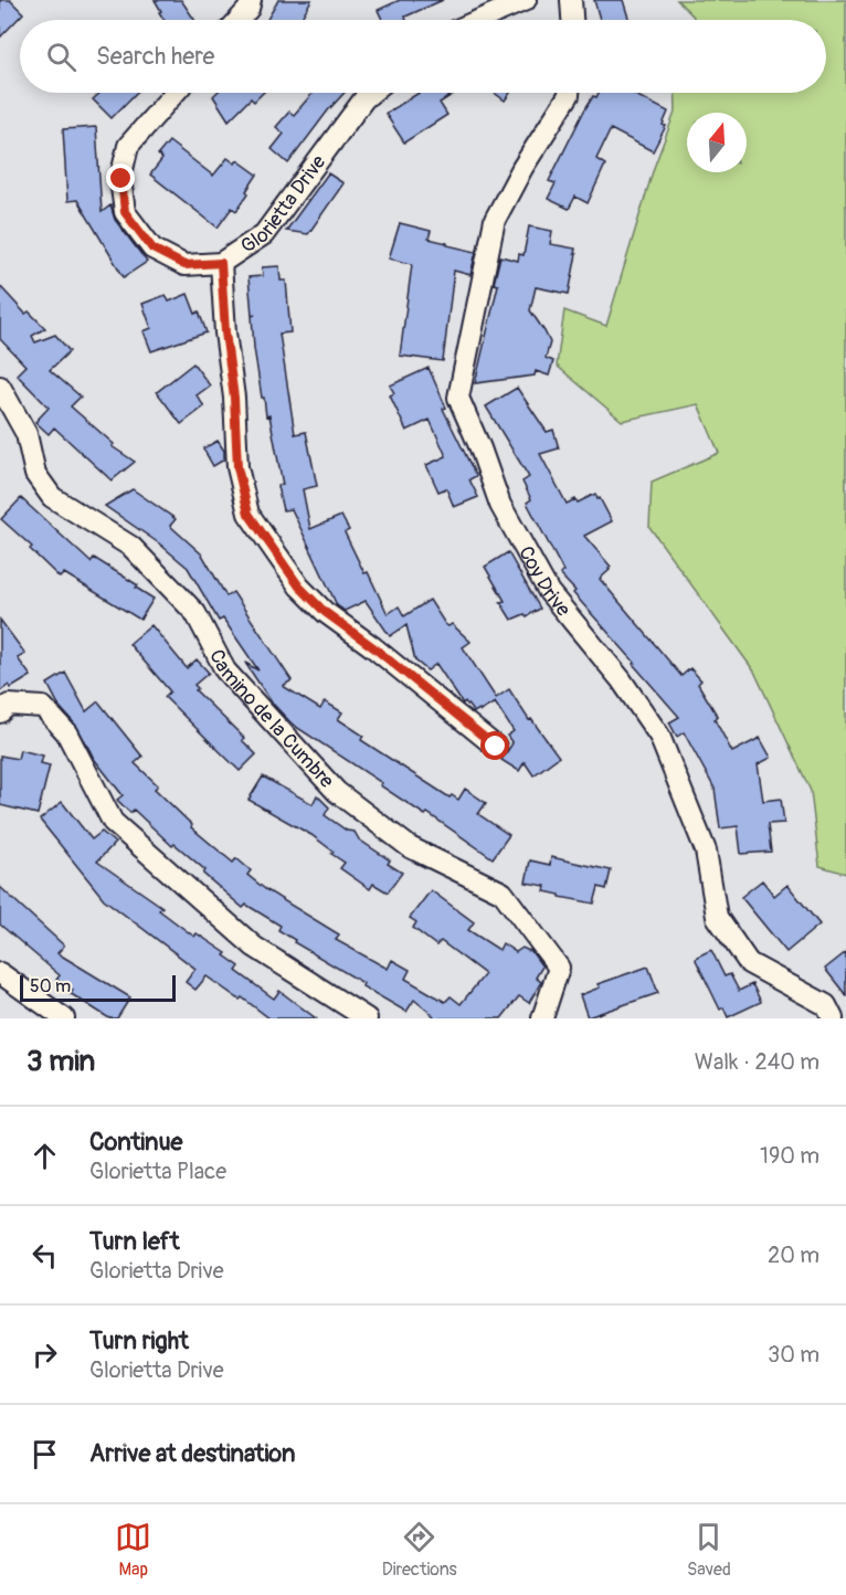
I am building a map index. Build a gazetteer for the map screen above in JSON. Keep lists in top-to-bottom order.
{
  "streets": {
    "street": ["Glorietta Drive", "Coy Drive", "Camino de la Cumbre"]
  },
  "scale_bar": "50 m",
  "north": "top",
  "page": {
    "search": "Search here",
    "scale": "50 m",
    "heading": ["3 min", "Walk · 240 m"],
    "list": [
      ["Continue", "Glorietta Place", "190 m"],
      ["Turn left", "Glorietta Drive", "20 m"],
      ["Turn right", "Glorietta Drive", "30 m"],
      "Arrive at destination"
    ],
    "nav": ["Map", "Directions", "Saved"]
  }
}
